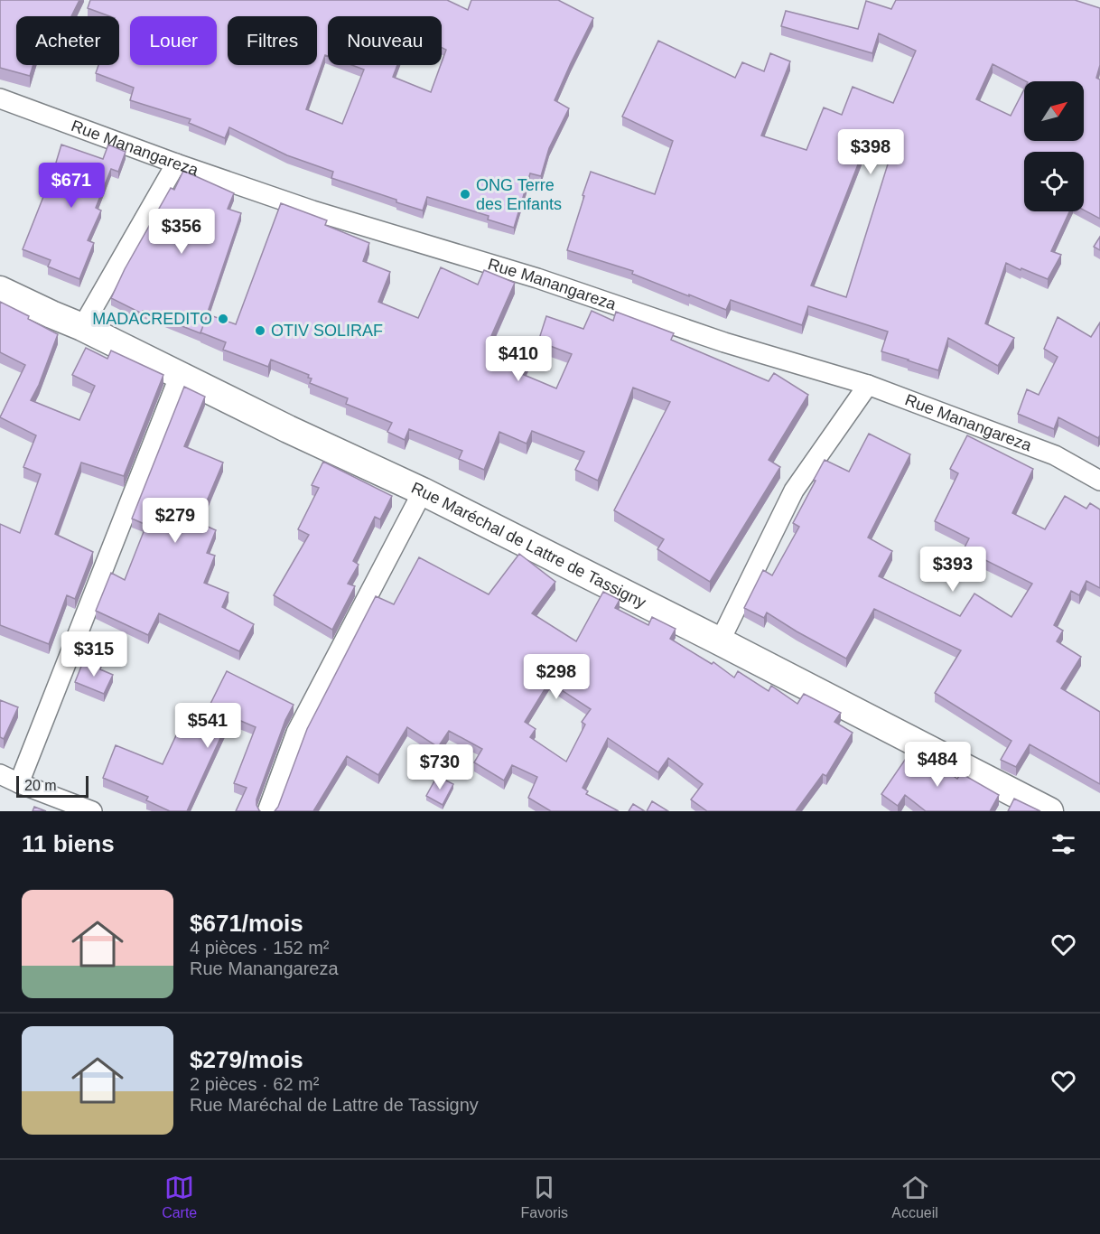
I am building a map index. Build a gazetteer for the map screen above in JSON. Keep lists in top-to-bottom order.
{
  "streets": {
    "street": ["Rue Manangareza", "Rue Maréchal de Lattre de Tassigny"]
  },
  "places": ["ONG Terre des Enfants", "MADACREDITO", "OTIV SOLIRAF"],
  "scale_bar": "20 m",
  "north": "top right",
  "page": {
    "chip": [
      "Acheter",
      "Louer",
      "Filtres",
      "Nouveau"
    ],
    "price": [
      "$398",
      "$671",
      "$356",
      "$410",
      "$279",
      "$393",
      "$315",
      "$298",
      "$541",
      "$484",
      "$730"
    ],
    "scale": "20 m",
    "heading": "11 biens",
    "list": [
      {
        "name": "$671/mois",
        "note": "4 pièces · 152 m² · Rue Manangareza"
      },
      {
        "name": "$279/mois",
        "note": "2 pièces · 62 m² · Rue Maréchal de Lattre de Tassigny"
      }
    ],
    "tabs": ["Carte", "Favoris", "Accueil"]
  }
}
